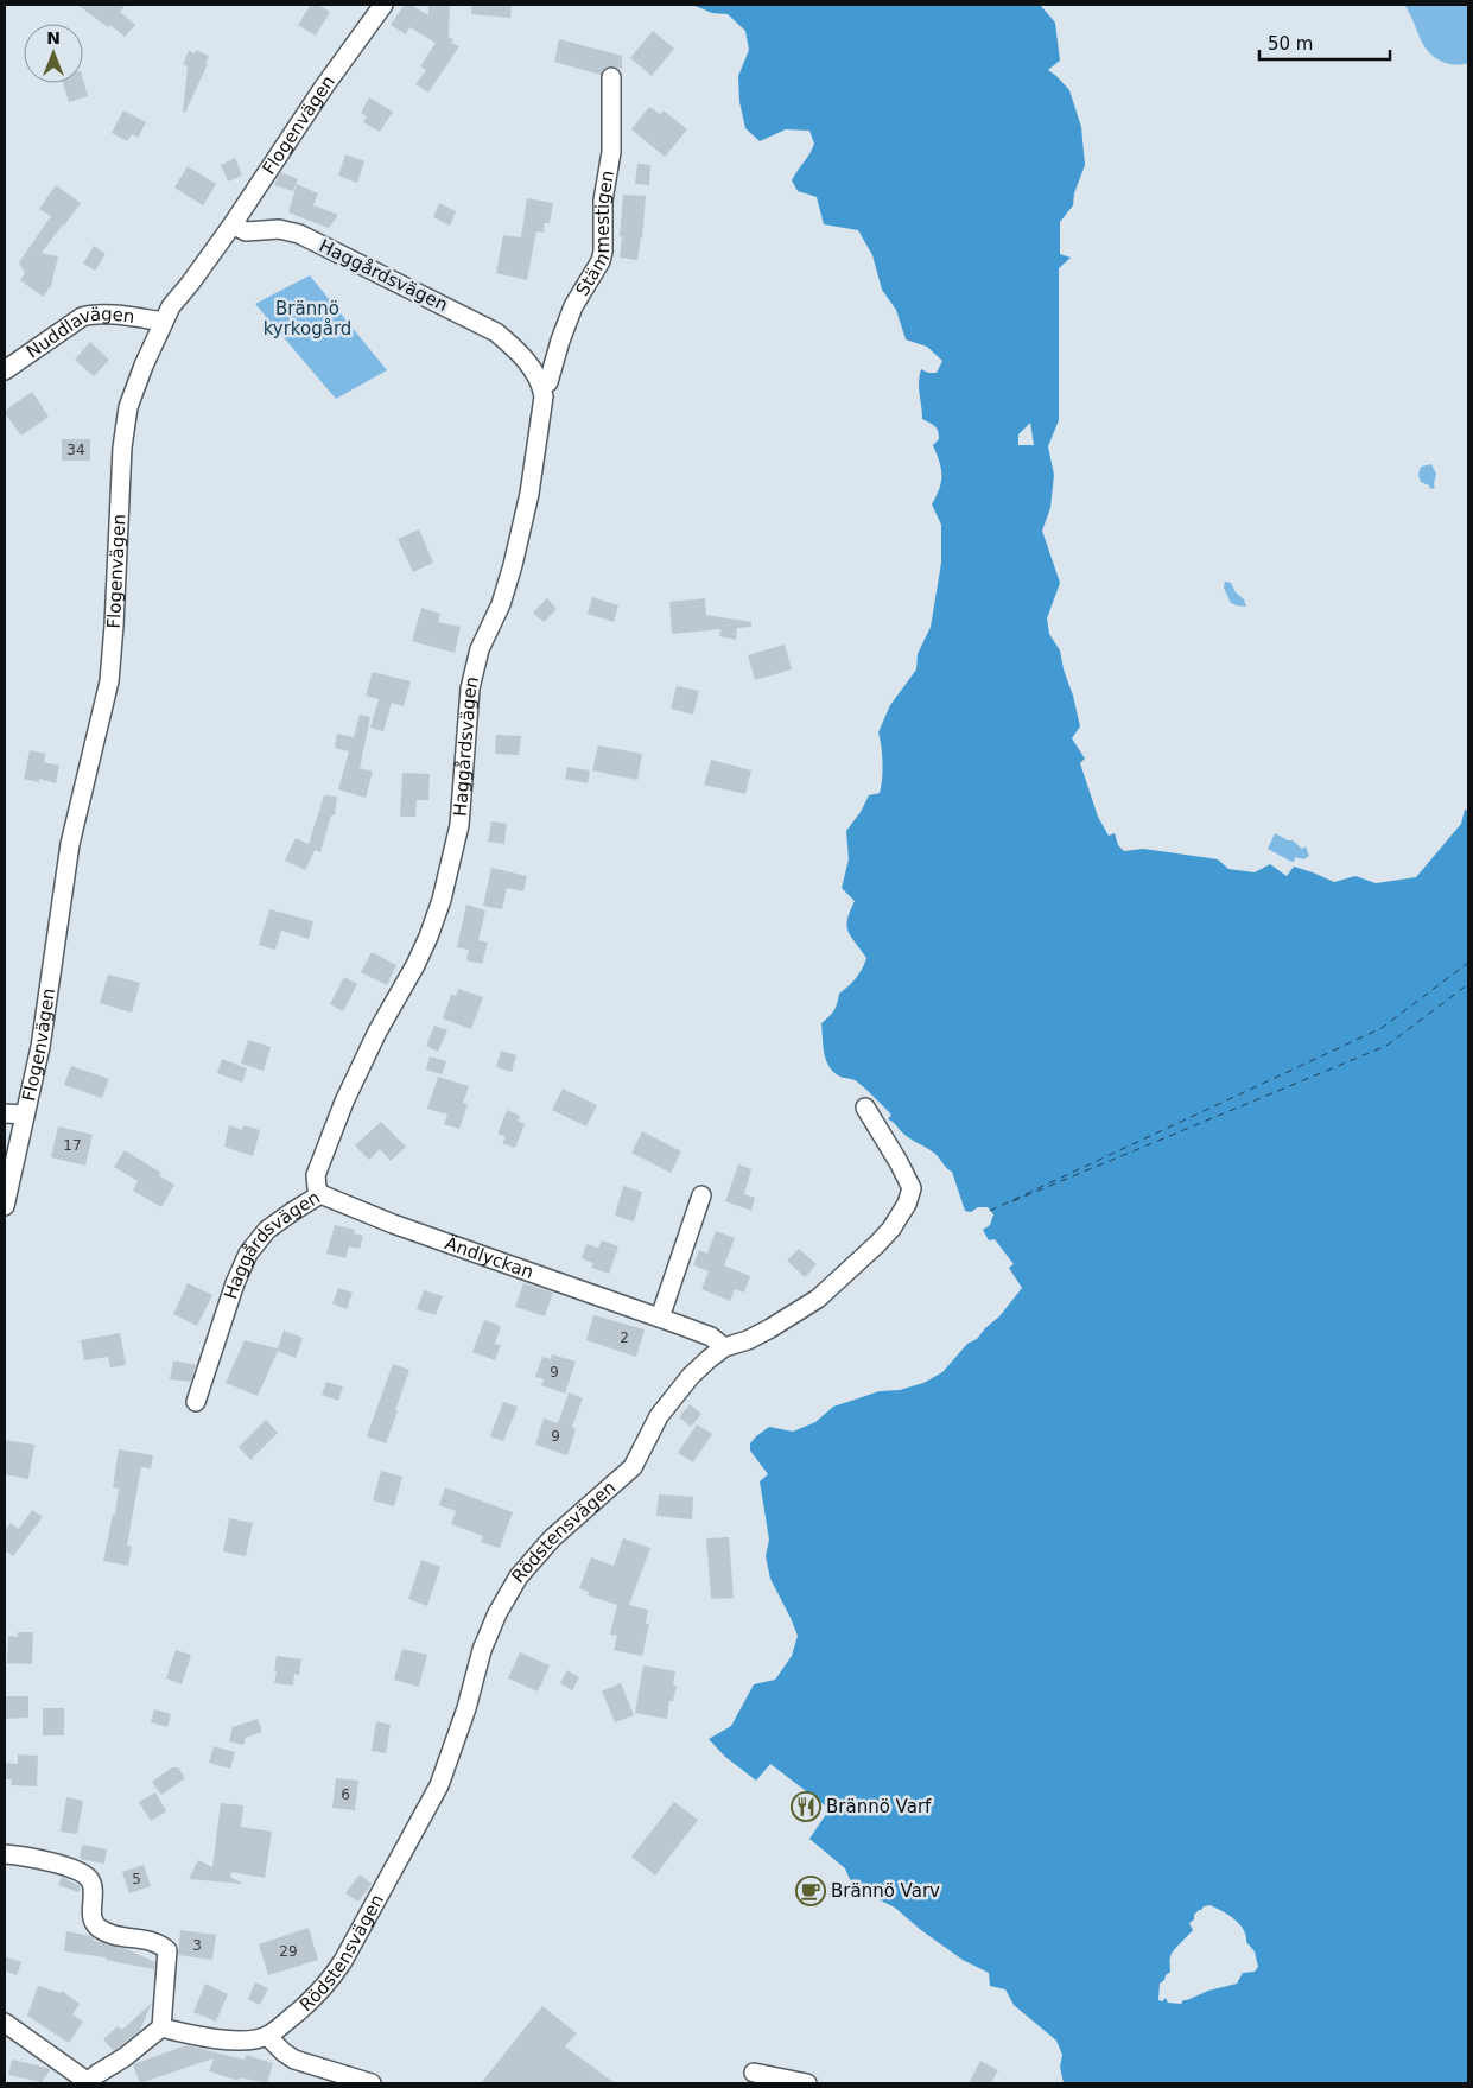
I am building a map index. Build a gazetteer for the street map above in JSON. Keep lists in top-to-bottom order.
{
  "streets": {
    "street": [
      "Flogenvägen",
      "Stämmestigen",
      "Haggårdsvägen",
      "Nuddlavägen",
      "Ändlyckan",
      "Rödstensvägen"
    ]
  },
  "crossings": [
    ["Flogenvägen", "Haggårdsvägen"],
    ["Flogenvägen", "Nuddlavägen"],
    ["Haggårdsvägen", "Ändlyckan"],
    ["Ändlyckan", "Rödstensvägen"]
  ],
  "parks": ["Brännö kyrkogård"],
  "places": {
    "restaurant": ["Brännö Varf"],
    "cafe": ["Brännö Varv"]
  },
  "house_numbers": [
    "34",
    "17",
    "2",
    "9",
    "9",
    "6",
    "5",
    "3",
    "29"
  ],
  "scale_bar": "50 m",
  "north": "top"
}
